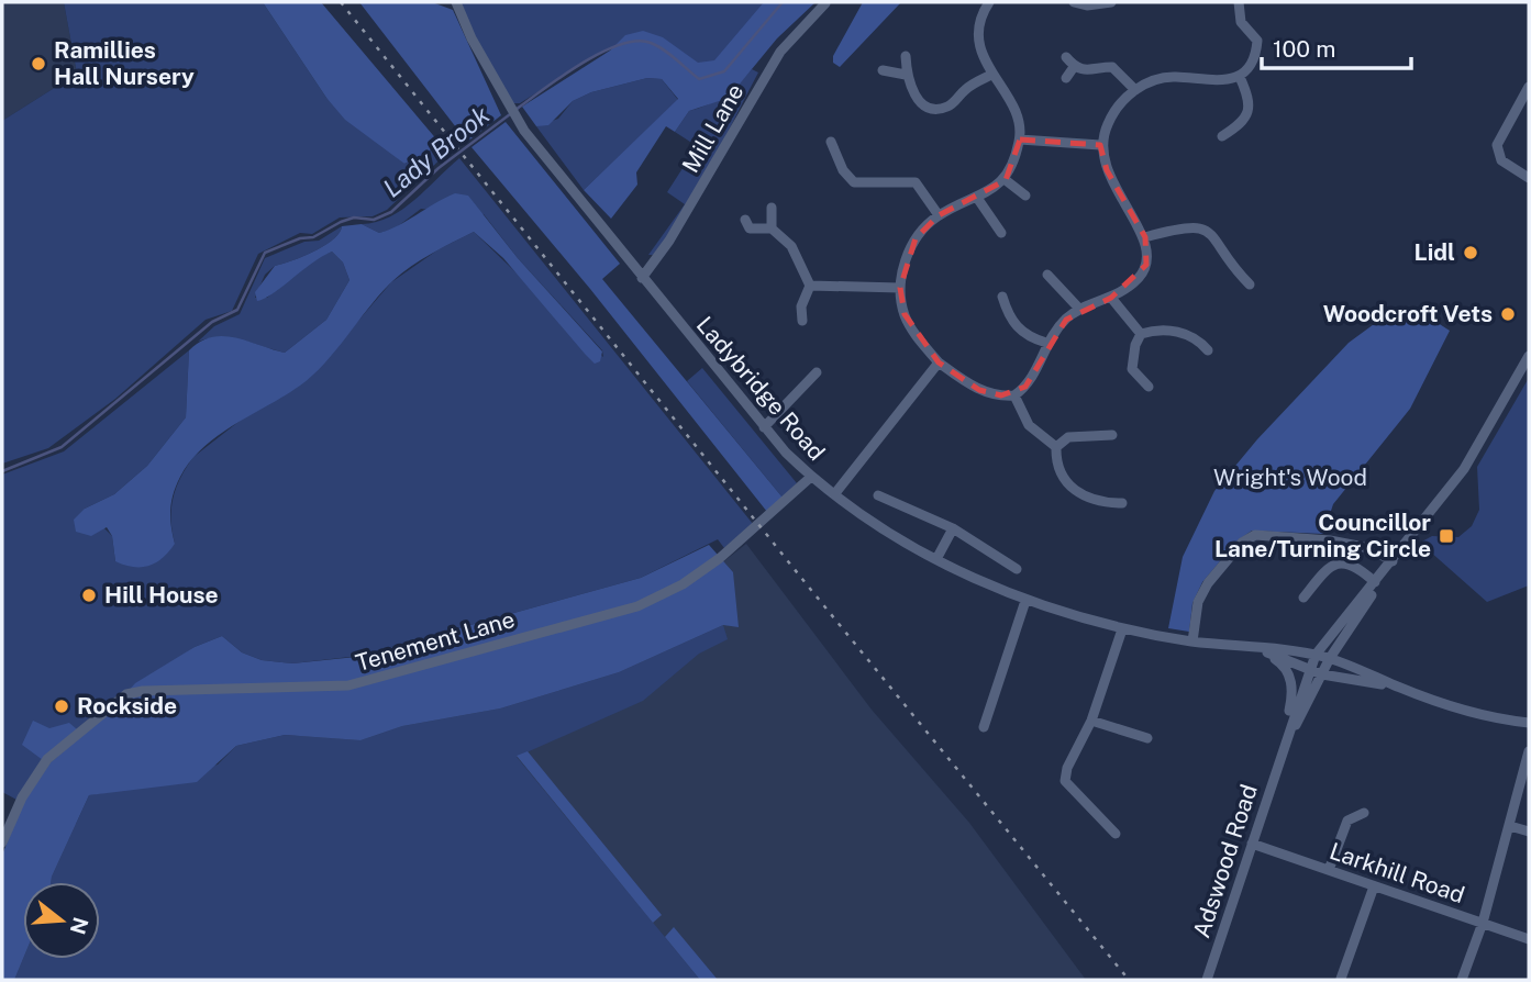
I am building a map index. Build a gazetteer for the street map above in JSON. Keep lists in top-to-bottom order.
{
  "streets": {
    "street": [
      "Mill Lane",
      "Ladybridge Road",
      "Tenement Lane",
      "Adswood Road",
      "Larkhill Road"
    ]
  },
  "crossings": [
    ["Mill Lane", "Ladybridge Road"],
    ["Ladybridge Road", "Tenement Lane"],
    ["Ladybridge Road", "Adswood Road"],
    ["Adswood Road", "Larkhill Road"]
  ],
  "water": ["Lady Brook"],
  "parks": ["Wright's Wood"],
  "places": {
    "other": [
      "Ramillies Hall Nursery",
      "Lidl",
      "Woodcroft Vets",
      "Hill House",
      "Rockside"
    ],
    "transit": ["Councillor Lane/Turning Circle"]
  },
  "scale_bar": "100 m",
  "north": "right"
}
